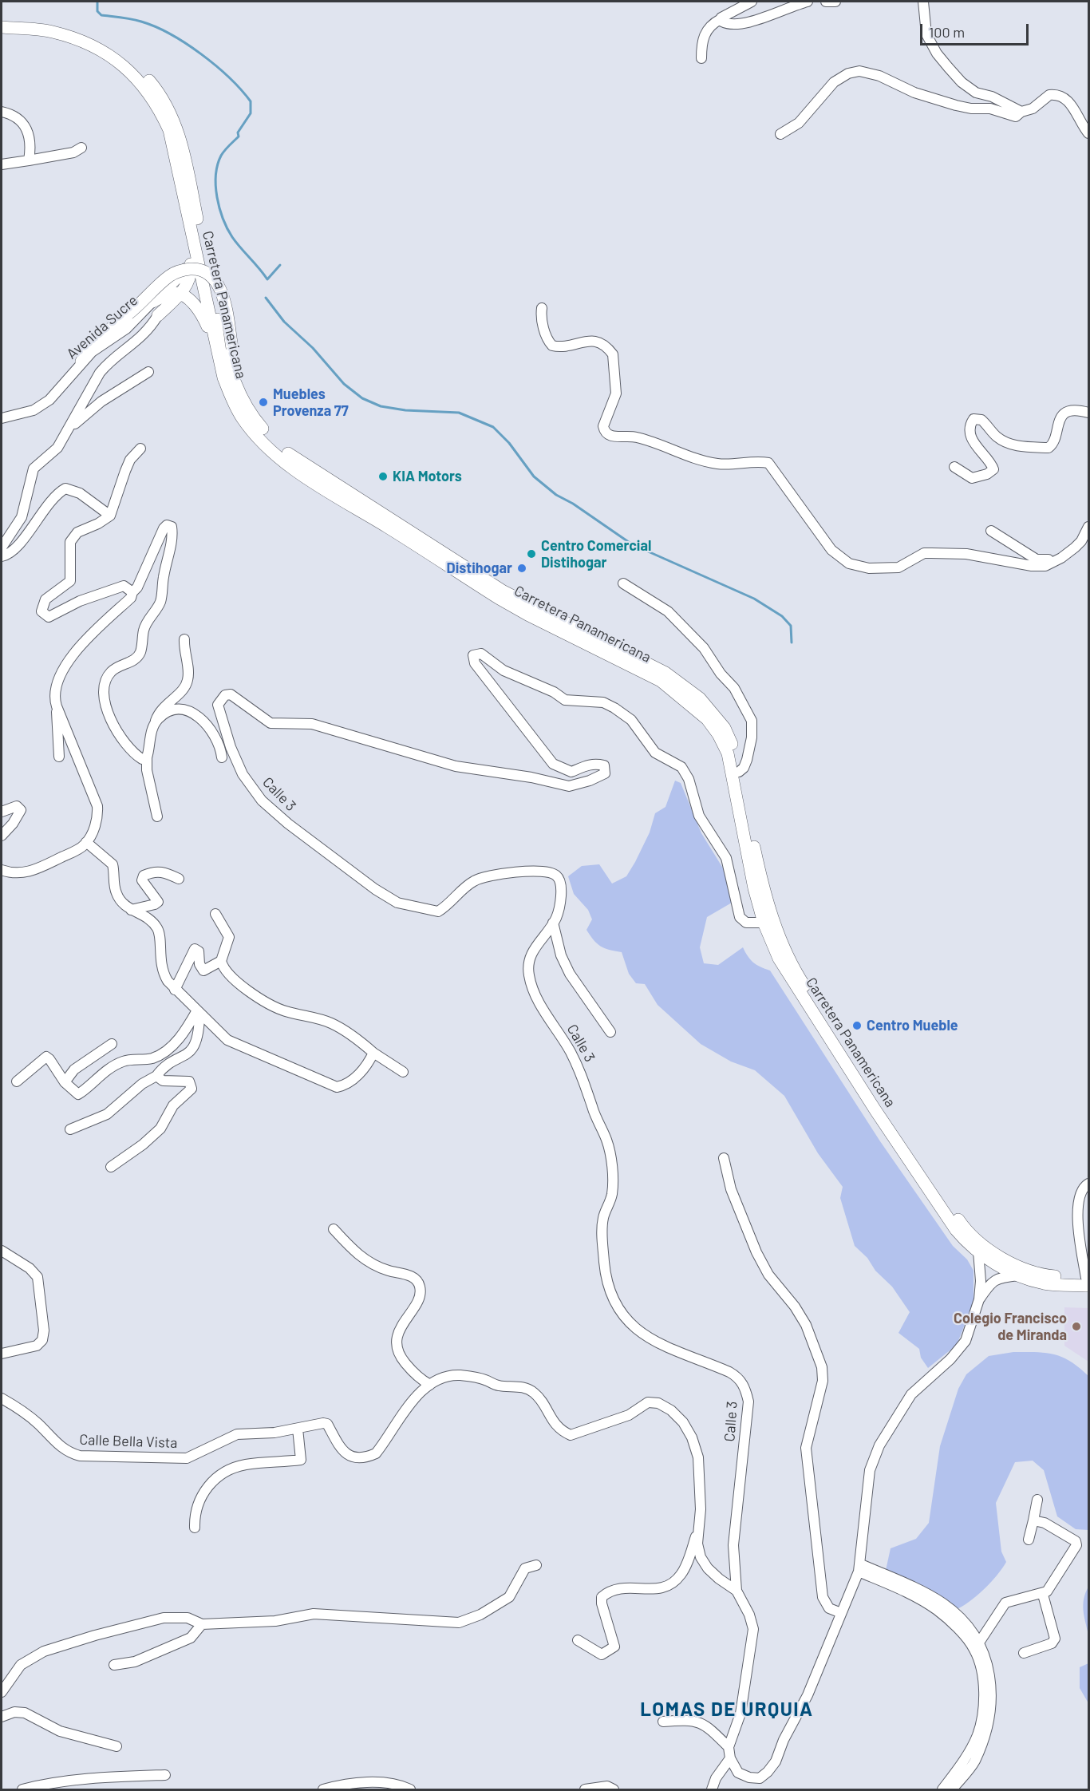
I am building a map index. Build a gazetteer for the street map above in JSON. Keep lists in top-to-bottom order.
{
  "streets": {
    "main road": ["Carretera Panamericana"],
    "street": ["Avenida Sucre", "Calle 3", "Calle Bella Vista"]
  },
  "crossings": [
    ["Carretera Panamericana", "Calle 3"],
    ["Calle 3", "Calle Bella Vista"]
  ],
  "districts": ["LOMAS DE URQUIA"],
  "places": [
    "Muebles Provenza 77",
    "KIA Motors",
    "Centro Comercial Distihogar",
    "Distihogar",
    "Centro Mueble",
    "Colegio Francisco de Miranda"
  ],
  "scale_bar": "100 m"
}
